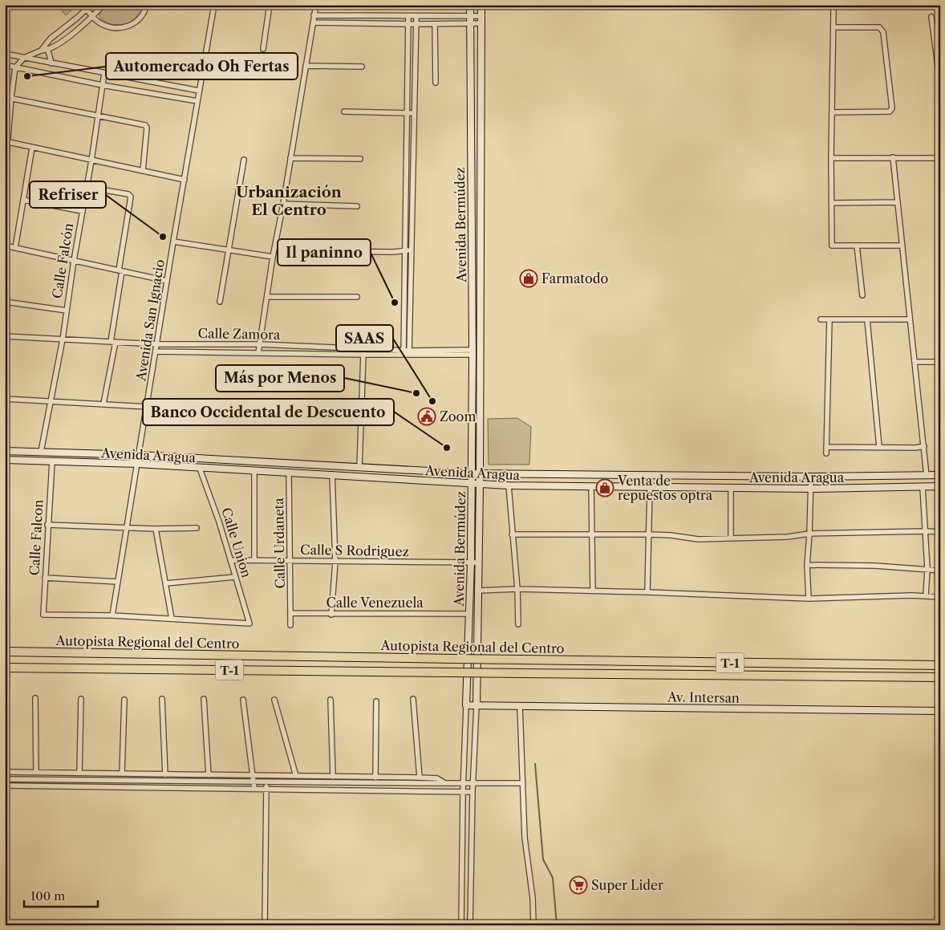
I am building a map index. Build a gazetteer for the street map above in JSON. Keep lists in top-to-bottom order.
{
  "streets": {
    "highway": ["Autopista Regional del Centro", "T-1"],
    "street": [
      "Avenida Bermúdez",
      "Calle Falcón",
      "Avenida San Ignacio",
      "Calle Zamora",
      "Avenida Aragua",
      "Calle Falcon",
      "Calle Union",
      "Calle Urdaneta",
      "Calle S Rodriguez",
      "Calle Venezuela",
      "Av. Intersan"
    ]
  },
  "crossings": [
    ["Avenida Bermúdez", "Calle Zamora"],
    ["Avenida Bermúdez", "Avenida Aragua"],
    ["Avenida Bermúdez", "Calle S Rodriguez"],
    ["Avenida Bermúdez", "Calle Venezuela"],
    ["Avenida Bermúdez", "Av. Intersan"],
    ["Calle Falcón", "Calle Zamora"],
    ["Calle Falcón", "Avenida Aragua"],
    ["Avenida San Ignacio", "Calle Zamora"],
    ["Avenida San Ignacio", "Avenida Aragua"],
    ["Avenida San Ignacio", "Calle Falcon"],
    ["Avenida Aragua", "Calle Falcon"],
    ["Avenida Aragua", "Calle Union"],
    ["Avenida Aragua", "Calle Urdaneta"],
    ["Calle Union", "Calle S Rodriguez"],
    ["Calle Urdaneta", "Calle S Rodriguez"],
    ["Calle Urdaneta", "Calle Venezuela"]
  ],
  "districts": ["Urbanización El Centro"],
  "places": {
    "other": [
      "Automercado Oh Fertas",
      "Refriser",
      "Il paninno",
      "Más por Menos",
      "SAAS",
      "Banco Occidental de Descuento"
    ],
    "shop": ["Farmatodo", "Venta de repuestos optra"],
    "public building": ["Zoom"],
    "supermarket": ["Super Lider"]
  },
  "scale_bar": "100 m"
}
